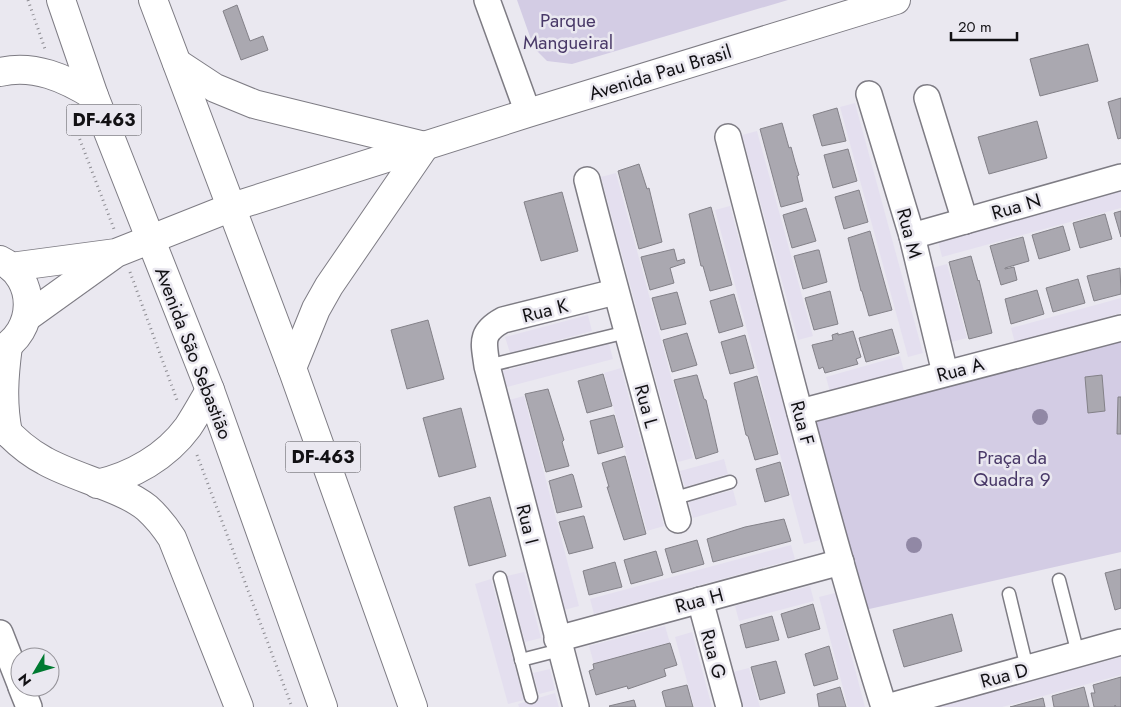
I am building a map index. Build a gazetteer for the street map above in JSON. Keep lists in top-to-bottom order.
{
  "streets": {
    "main road": ["Avenida Pau Brasil", "DF-463", "Avenida São Sebastião"],
    "street": [
      "Rua N",
      "Rua M",
      "Rua K",
      "Rua A",
      "Rua L",
      "Rua F",
      "Rua I",
      "Rua H",
      "Rua G",
      "Rua D"
    ]
  },
  "crossings": [
    ["Avenida Pau Brasil", "DF-463"],
    ["Avenida Pau Brasil", "Avenida São Sebastião"],
    ["Rua N", "Rua M"],
    ["Rua M", "Rua A"],
    ["Rua K", "Rua L"],
    ["Rua K", "Rua I"],
    ["Rua A", "Rua F"],
    ["Rua F", "Rua H"],
    ["Rua F", "Rua D"],
    ["Rua I", "Rua H"],
    ["Rua H", "Rua G"]
  ],
  "parks": ["Parque Mangueiral", "Praça da Quadra 9"],
  "scale_bar": "20 m",
  "north": "bottom left"
}
